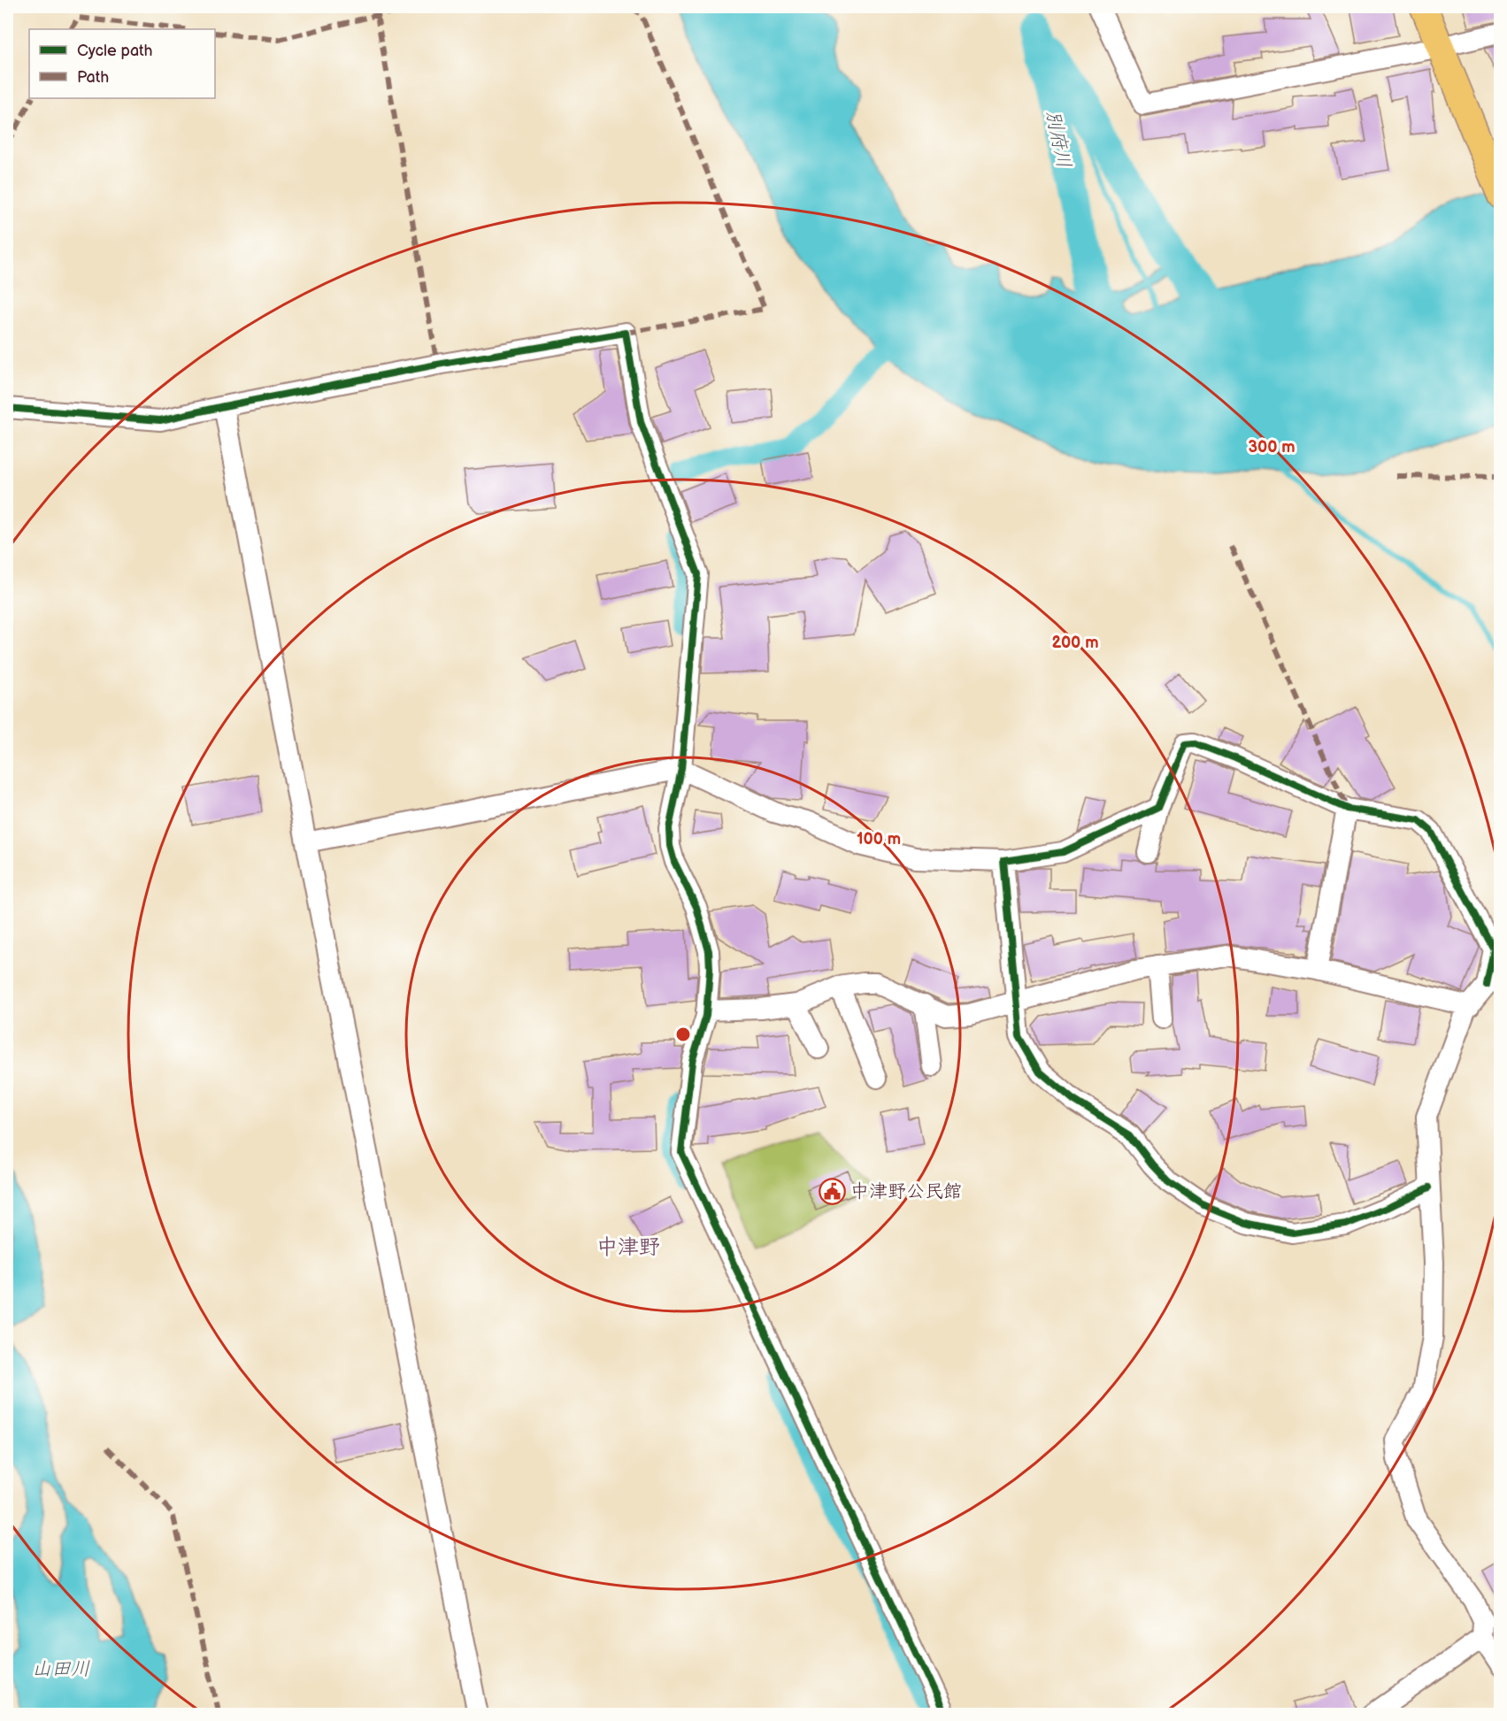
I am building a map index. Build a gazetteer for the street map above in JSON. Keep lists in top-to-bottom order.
{
  "districts": ["中津野"],
  "water": ["別府川", "山田川"],
  "places": {
    "public building": ["中津野公民館"]
  },
  "legend": ["Cycle path", "Path"],
  "rings": ["300 m", "200 m", "100 m"]
}
